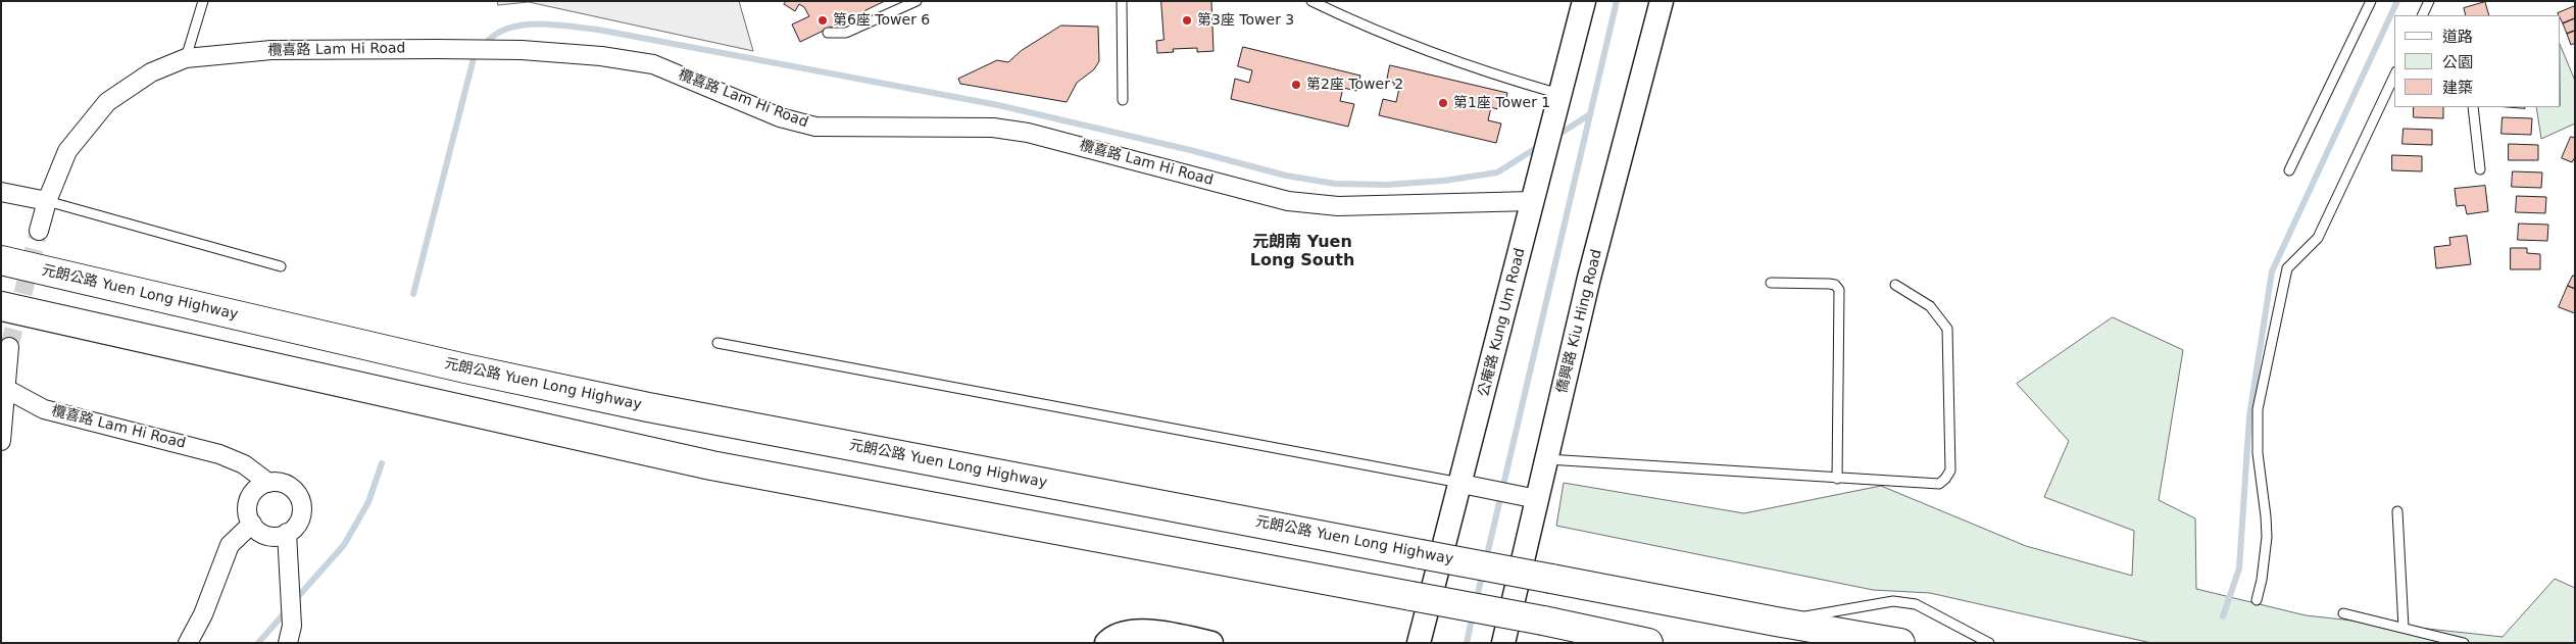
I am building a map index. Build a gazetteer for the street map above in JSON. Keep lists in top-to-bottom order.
{
  "streets": {
    "highway": ["元朗公路 Yuen Long Highway"],
    "street": ["欖喜路 Lam Hi Road", "僑興路 Kiu Hing Road", "公庵路 Kung Um Road"]
  },
  "crossings": [
    ["欖喜路 Lam Hi Road", "公庵路 Kung Um Road"]
  ],
  "districts": ["元朗南 Yuen Long South"],
  "places": [
    "第6座 Tower 6",
    "第3座 Tower 3",
    "第2座 Tower 2",
    "第1座 Tower 1"
  ],
  "legend": ["道路", "公園", "建築"]
}
